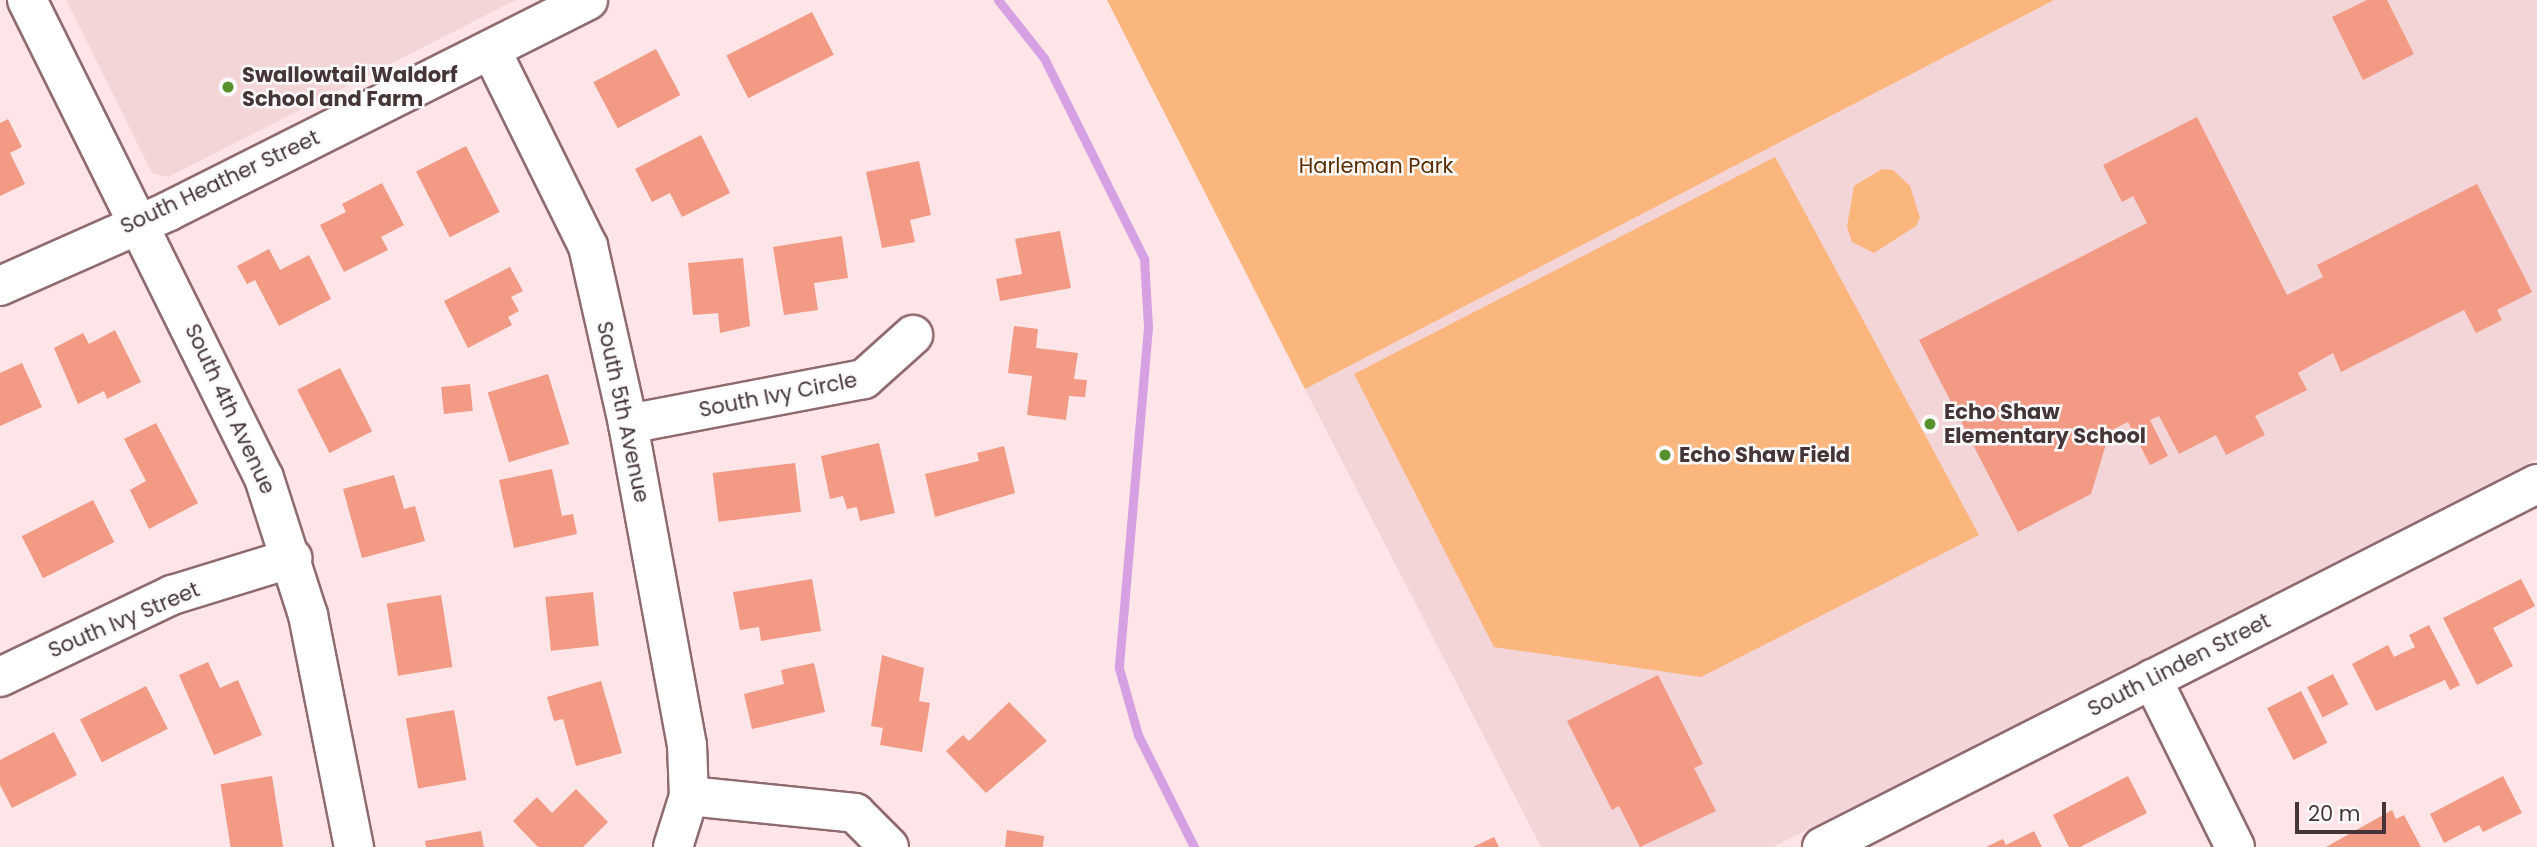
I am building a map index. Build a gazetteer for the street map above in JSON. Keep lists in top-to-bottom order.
{
  "streets": {
    "street": [
      "South Heather Street",
      "South Ivy Circle",
      "South 4th Avenue",
      "South 5th Avenue",
      "South Ivy Street",
      "South Linden Street"
    ]
  },
  "crossings": [
    ["South Heather Street", "South 4th Avenue"],
    ["South Heather Street", "South 5th Avenue"],
    ["South Ivy Circle", "South 5th Avenue"],
    ["South 4th Avenue", "South Ivy Street"]
  ],
  "parks": ["Harleman Park"],
  "places": ["Swallowtail Waldorf School and Farm", "Echo Shaw Elementary School", "Echo Shaw Field"],
  "scale_bar": "20 m"
}
